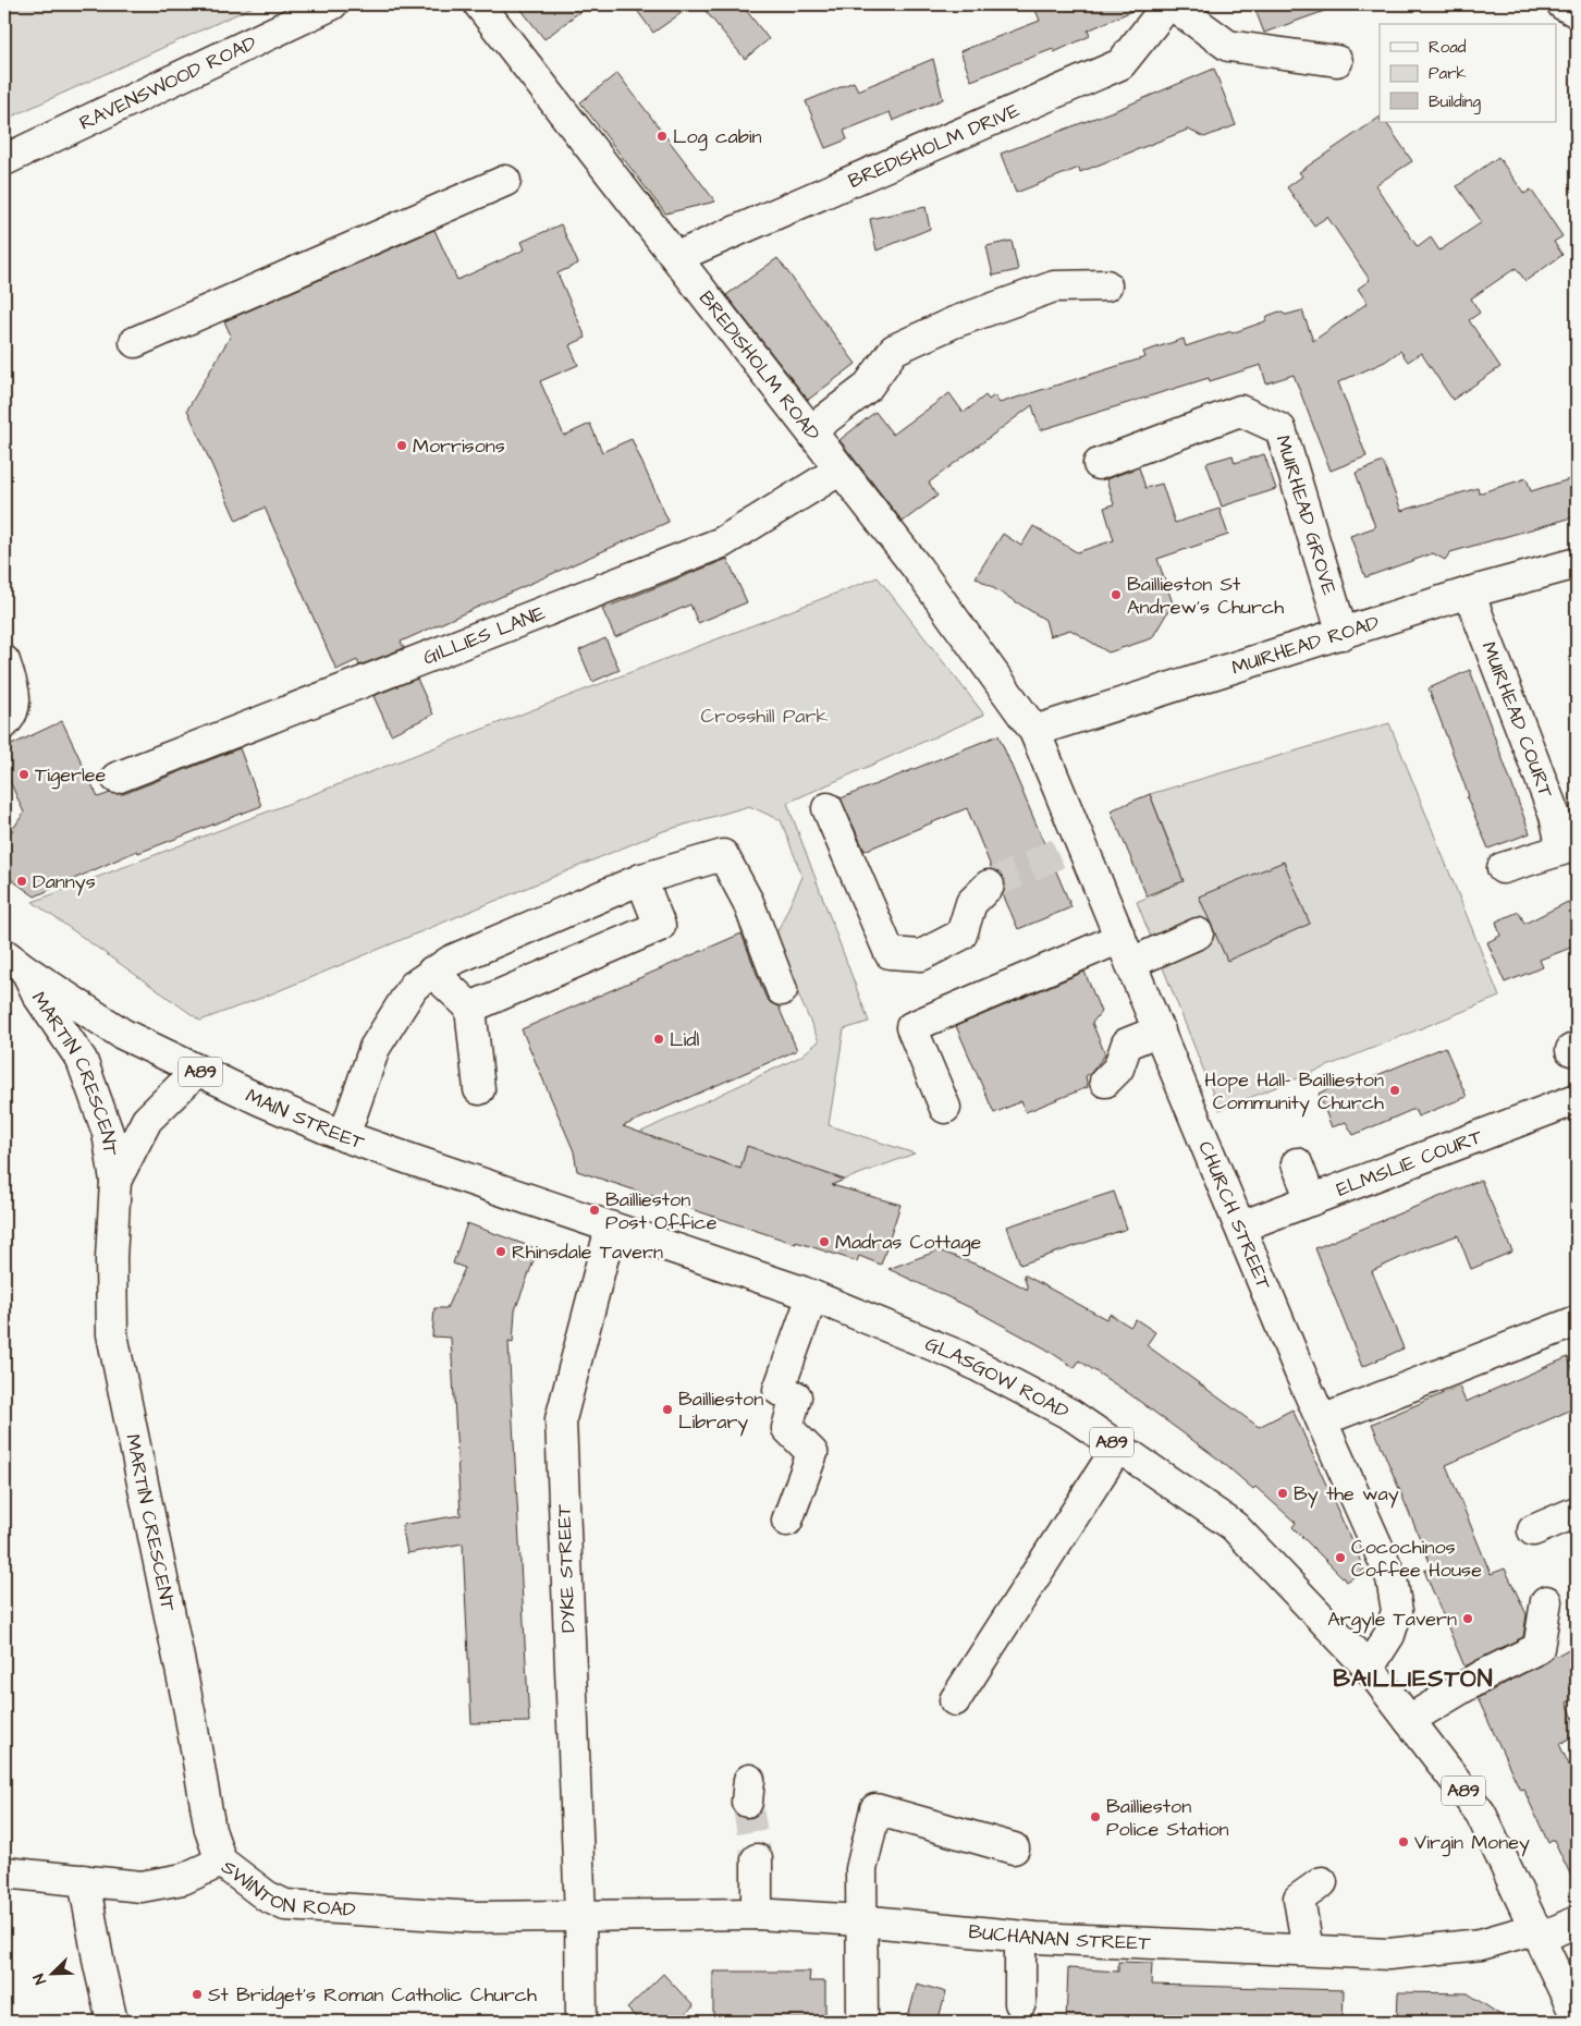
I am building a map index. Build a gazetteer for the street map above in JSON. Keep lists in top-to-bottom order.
{
  "streets": {
    "street": [
      "RAVENSWOOD ROAD",
      "BREDISHOLM DRIVE",
      "BREDISHOLM ROAD",
      "MUIRHEAD GROVE",
      "GILLIES LANE",
      "MUIRHEAD ROAD",
      "MUIRHEAD COURT",
      "A89",
      "MARTIN CRESCENT",
      "MAIN STREET",
      "ELMSLIE COURT",
      "CHURCH STREET",
      "GLASGOW ROAD",
      "DYKE STREET",
      "SWINTON ROAD",
      "BUCHANAN STREET"
    ]
  },
  "crossings": [
    ["BREDISHOLM DRIVE", "BREDISHOLM ROAD"],
    ["BREDISHOLM ROAD", "GILLIES LANE"],
    ["BREDISHOLM ROAD", "MUIRHEAD ROAD"],
    ["BREDISHOLM ROAD", "CHURCH STREET"],
    ["MUIRHEAD GROVE", "MUIRHEAD ROAD"],
    ["MUIRHEAD ROAD", "MUIRHEAD COURT"],
    ["MUIRHEAD ROAD", "CHURCH STREET"],
    ["MARTIN CRESCENT", "MAIN STREET"],
    ["MARTIN CRESCENT", "SWINTON ROAD"],
    ["MAIN STREET", "GLASGOW ROAD"],
    ["ELMSLIE COURT", "CHURCH STREET"],
    ["CHURCH STREET", "GLASGOW ROAD"],
    ["GLASGOW ROAD", "DYKE STREET"],
    ["GLASGOW ROAD", "BUCHANAN STREET"],
    ["DYKE STREET", "SWINTON ROAD"],
    ["DYKE STREET", "BUCHANAN STREET"],
    ["SWINTON ROAD", "BUCHANAN STREET"]
  ],
  "districts": ["BAILLIESTON"],
  "parks": ["Crosshill Park"],
  "places": [
    "Log cabin",
    "Morrisons",
    "Baillieston St Andrew's Church",
    "Tigerlee",
    "Dannys",
    "Lidl",
    "Hope Hall- Baillieston Community Church",
    "Baillieston Post Office",
    "Madras Cottage",
    "Rhinsdale Tavern",
    "Baillieston Library",
    "By the way",
    "Cocochinos Coffee House",
    "Argyle Tavern",
    "Baillieston Police Station",
    "Virgin Money",
    "St Bridget's Roman Catholic Church"
  ],
  "legend": ["Road", "Park", "Building"],
  "north": "bottom left"
}
